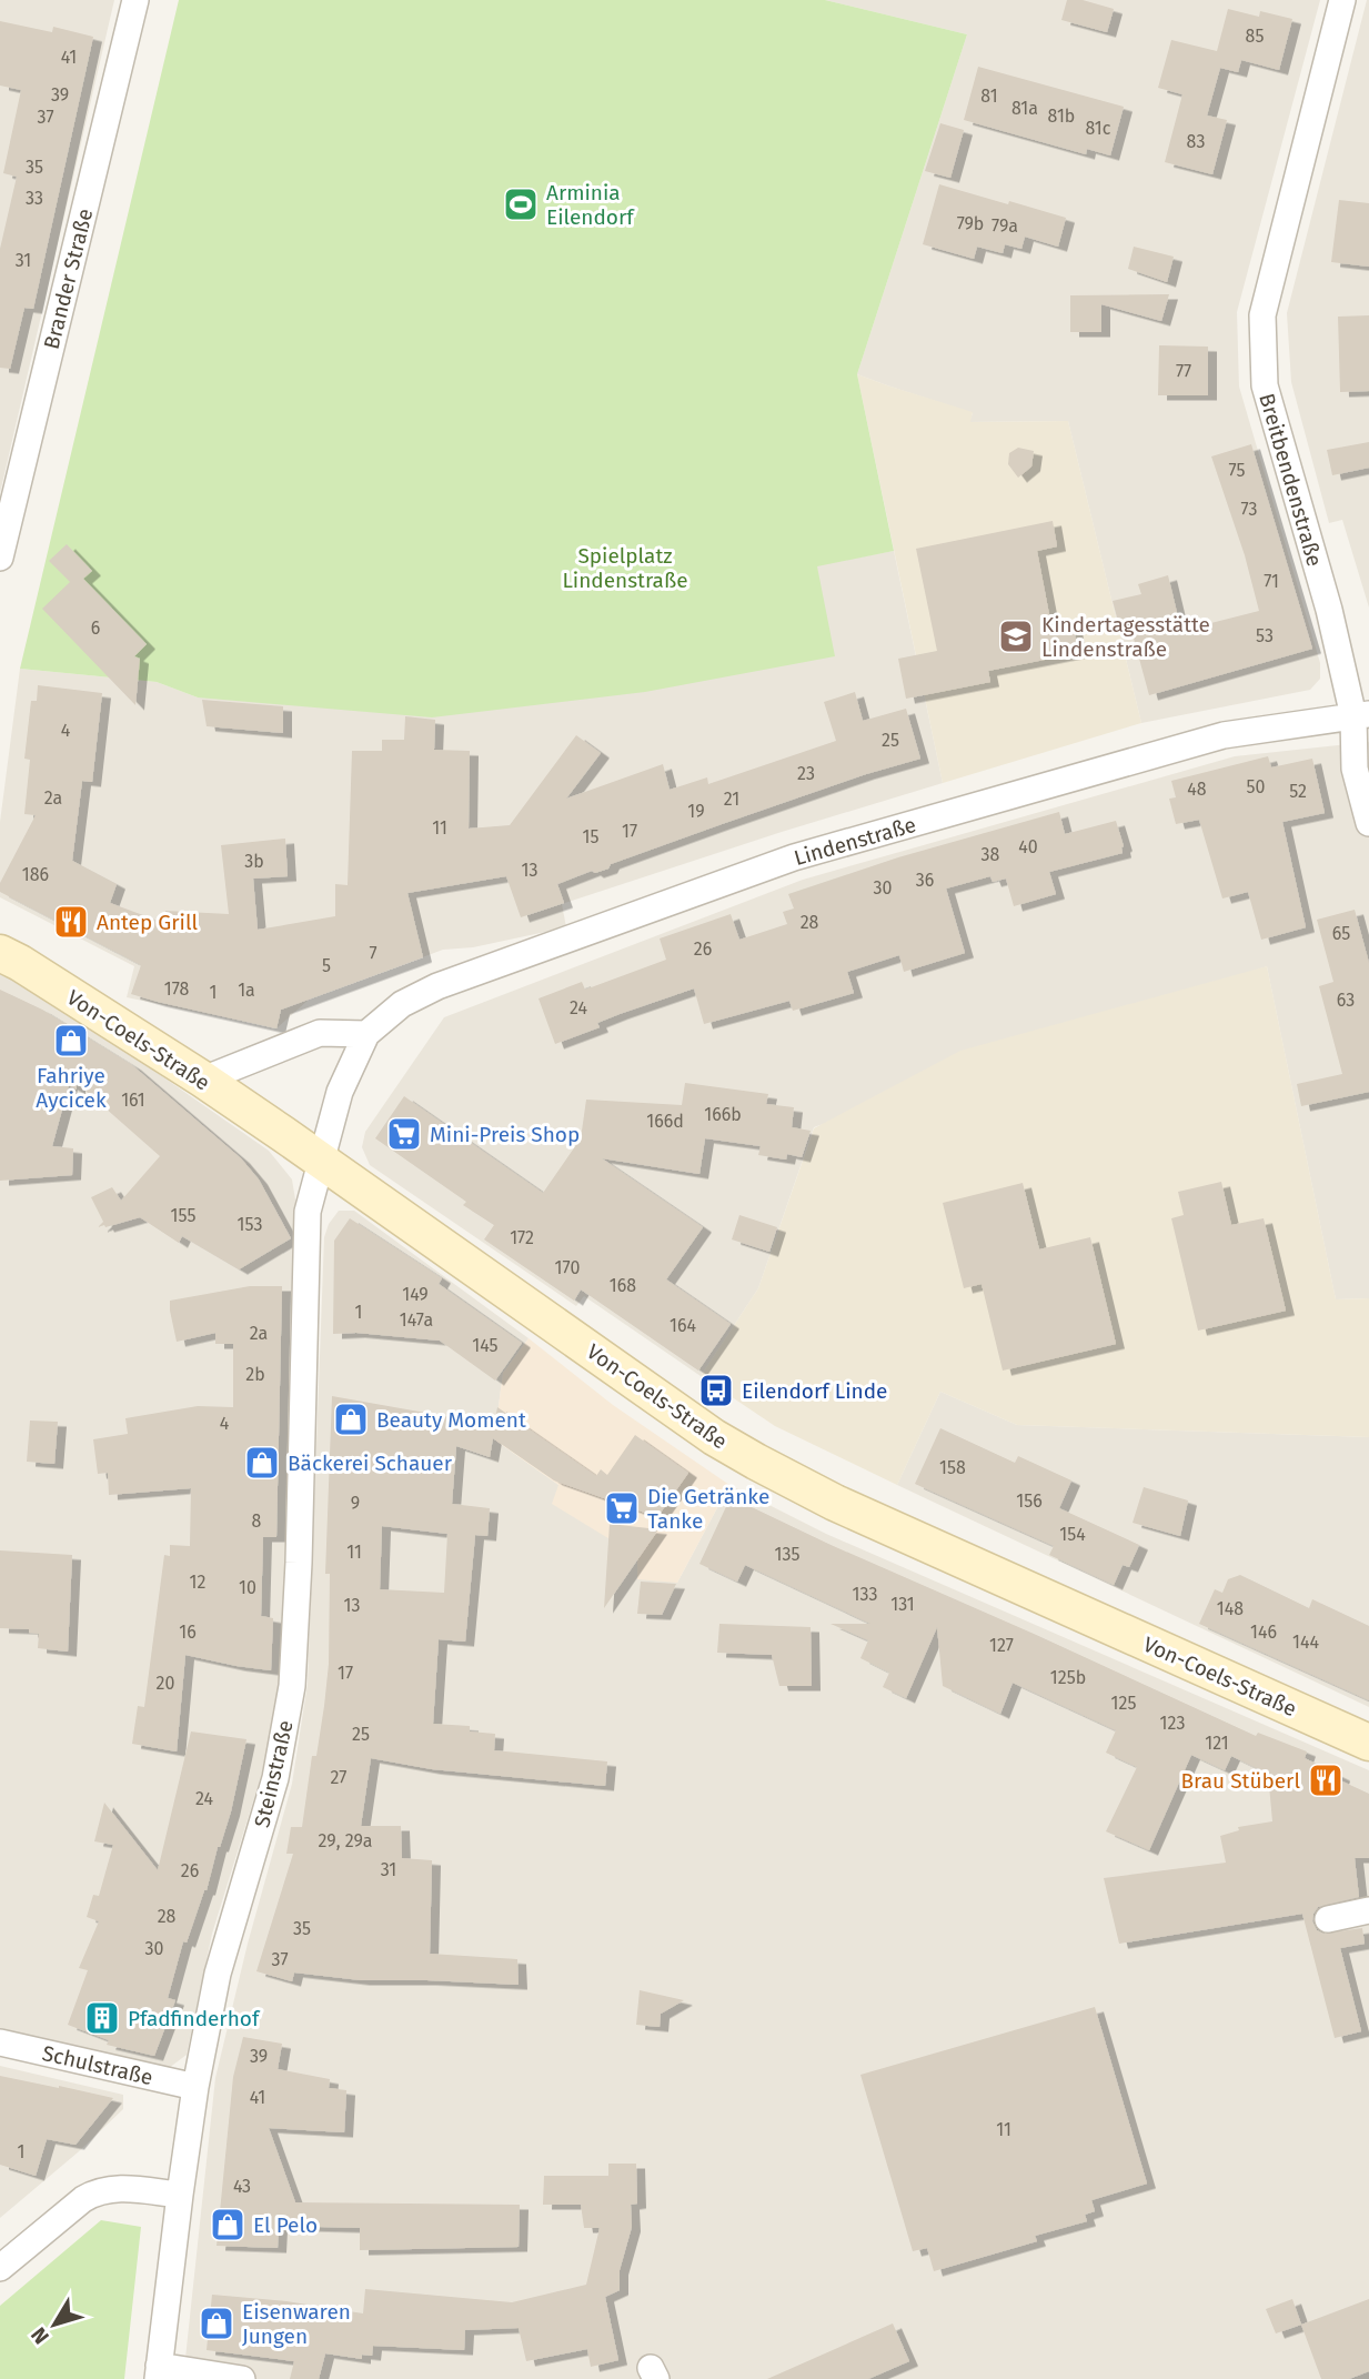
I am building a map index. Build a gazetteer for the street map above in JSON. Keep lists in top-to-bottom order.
{
  "streets": {
    "main road": ["Von-Coels-Straße"],
    "street": [
      "Brander Straße",
      "Breitbendenstraße",
      "Lindenstraße",
      "Steinstraße",
      "Schulstraße"
    ]
  },
  "crossings": [
    ["Breitbendenstraße", "Lindenstraße"],
    ["Lindenstraße", "Von-Coels-Straße"],
    ["Lindenstraße", "Steinstraße"],
    ["Von-Coels-Straße", "Steinstraße"],
    ["Steinstraße", "Schulstraße"]
  ],
  "parks": ["Spielplatz Lindenstraße"],
  "places": {
    "sports": ["Arminia Eilendorf"],
    "school or university": ["Kindertagesstätte Lindenstraße"],
    "restaurant": ["Antep Grill", "Brau Stüberl"],
    "shop": [
      "Fahriye Aycicek",
      "Beauty Moment",
      "Bäckerei Schauer",
      "El Pelo",
      "Eisenwaren Jungen"
    ],
    "supermarket": ["Mini-Preis Shop", "Die Getränke Tanke"],
    "bus stop": ["Eilendorf Linde"],
    "building": ["Pfadfinderhof"]
  },
  "house_numbers": [
    "85",
    "41",
    "39",
    "81",
    "81a",
    "81b",
    "37",
    "81c",
    "83",
    "35",
    "33",
    "79b",
    "79a",
    "31",
    "77",
    "75",
    "73",
    "71",
    "6",
    "53",
    "4",
    "25",
    "23",
    "50",
    "48",
    "52",
    "2a",
    "21",
    "19",
    "11",
    "17",
    "15",
    "40",
    "38",
    "3b",
    "13",
    "186",
    "36",
    "30",
    "28",
    "65",
    "26",
    "7",
    "5",
    "178",
    "1a",
    "1",
    "63",
    "24",
    "161",
    "166b",
    "166d",
    "155",
    "153",
    "172",
    "170",
    "168",
    "149",
    "1",
    "147a",
    "164",
    "2a",
    "145",
    "2b",
    "4",
    "158",
    "156",
    "9",
    "8",
    "154",
    "11",
    "135",
    "12",
    "10",
    "133",
    "131",
    "13",
    "148",
    "16",
    "146",
    "144",
    "127",
    "17",
    "125b",
    "20",
    "125",
    "123",
    "25",
    "121",
    "27",
    "24",
    "29, 29a",
    "31",
    "26",
    "28",
    "35",
    "30",
    "37",
    "39",
    "41",
    "11",
    "1",
    "43"
  ],
  "north": "bottom left"
}
